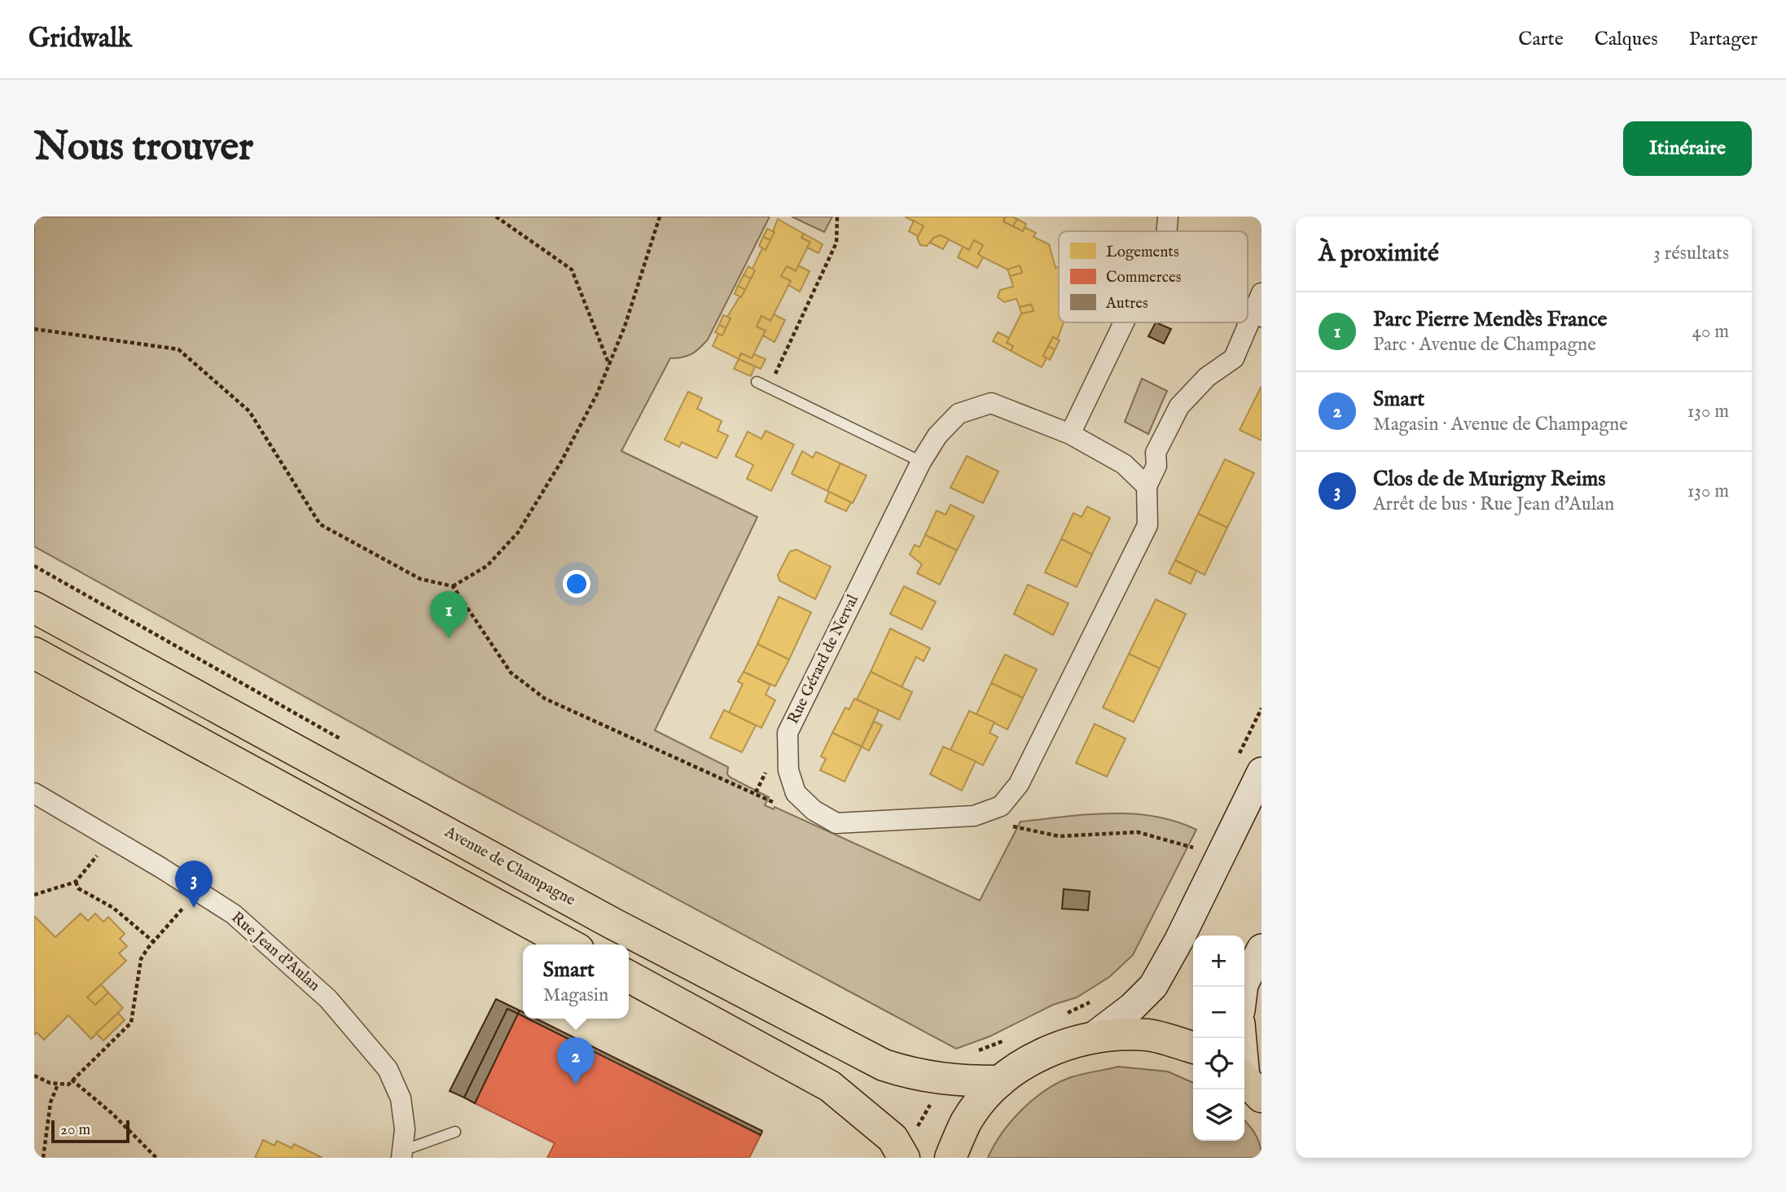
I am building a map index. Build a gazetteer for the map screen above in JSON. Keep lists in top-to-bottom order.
{
  "streets": {
    "main road": ["Avenue de Champagne"],
    "street": ["Rue Gérard de Nerval", "Rue Jean d'Aulan"]
  },
  "legend": ["Logements", "Commerces", "Autres"],
  "scale_bar": "20 m",
  "page": {
    "header": "Gridwalk",
    "nav": ["Carte", "Calques", "Partager"],
    "buttons": "Itinéraire",
    "title": "Nous trouver",
    "heading": ["À proximité", "3 résultats"],
    "list": [
      {
        "mark": "1",
        "name": "Parc Pierre Mendès France",
        "note": "Parc · Avenue de Champagne",
        "value": "40 m"
      },
      {
        "mark": "2",
        "name": "Smart",
        "note": "Magasin · Avenue de Champagne",
        "value": "130 m"
      },
      {
        "mark": "3",
        "name": "Clos de de Murigny Reims",
        "note": "Arrêt de bus · Rue Jean d'Aulan",
        "value": "130 m"
      }
    ],
    "pins": ["1", "3", "2"],
    "map_buttons": ["+", "−"],
    "popup": ["Smart", "Magasin"],
    "scale": "20 m"
  }
}
